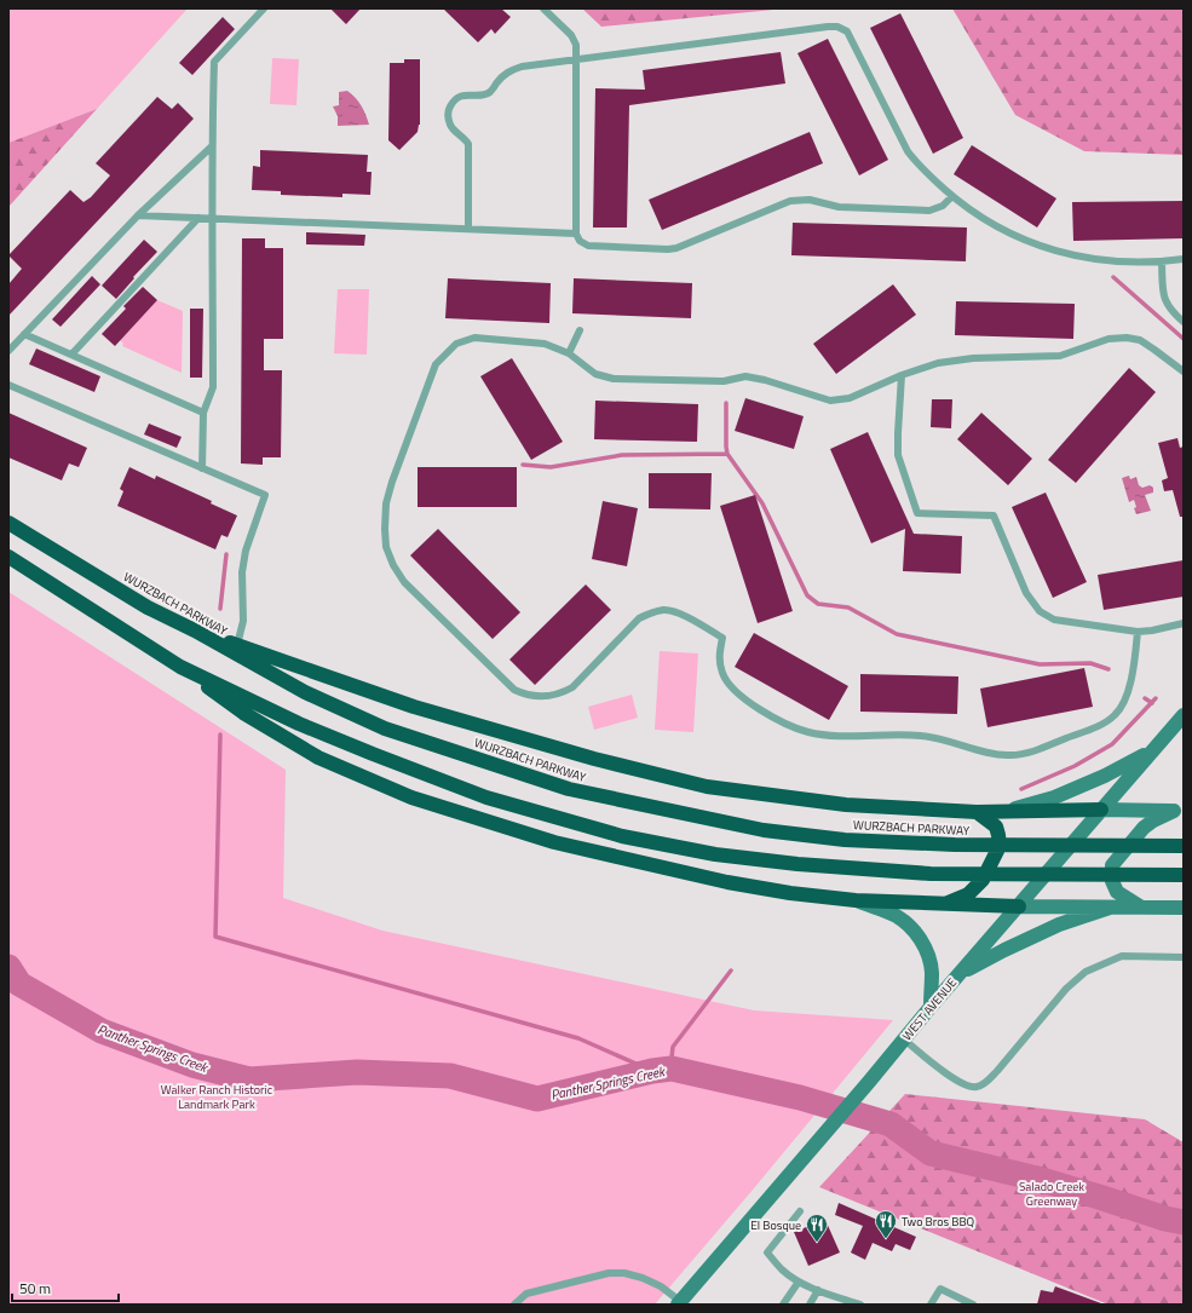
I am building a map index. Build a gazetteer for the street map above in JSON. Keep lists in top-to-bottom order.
{
  "streets": {
    "highway": ["WURZBACH PARKWAY"],
    "main road": ["WEST AVENUE"]
  },
  "water": ["Panther Springs Creek"],
  "parks": ["Walker Ranch Historic Landmark Park", "Salado Creek Greenway"],
  "places": {
    "restaurant": ["Two Bros BBQ", "El Bosque"]
  },
  "scale_bar": "50 m"
}
